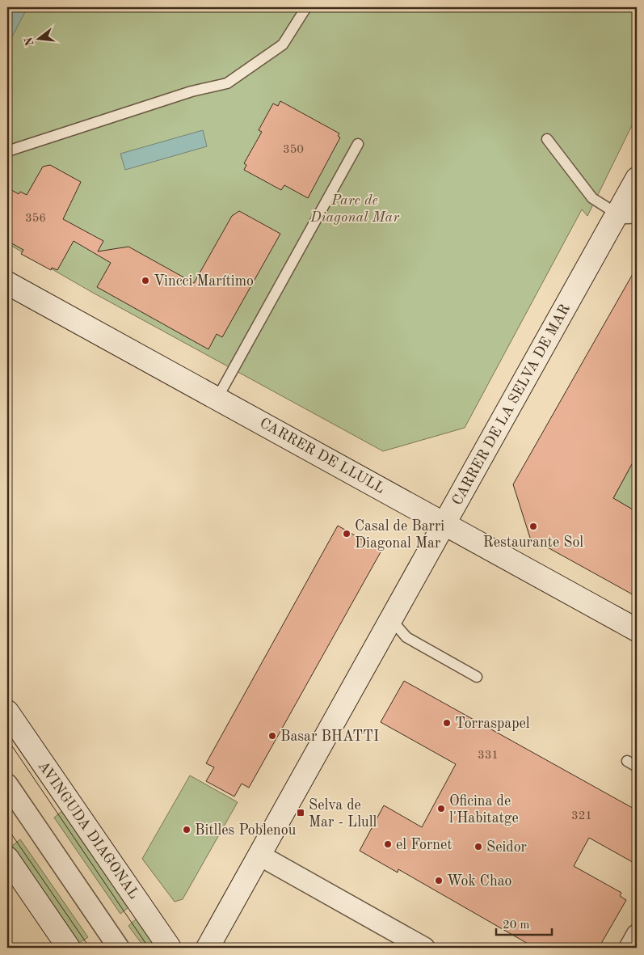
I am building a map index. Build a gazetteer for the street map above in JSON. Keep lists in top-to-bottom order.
{
  "streets": {
    "street": ["CARRER DE LA SELVA DE MAR", "CARRER DE LLULL", "AVINGUDA DIAGONAL"]
  },
  "crossings": [
    ["CARRER DE LA SELVA DE MAR", "CARRER DE LLULL"]
  ],
  "parks": ["Parc de Diagonal Mar"],
  "places": {
    "other": [
      "Vincci Marítimo",
      "Restaurante Sol",
      "Casal de Barri Diagonal Mar",
      "Torraspapel",
      "Basar BHATTI",
      "Oficina de l'Habitatge",
      "Bitlles Poblenou",
      "el Fornet",
      "Seidor",
      "Wok Chao"
    ],
    "transit": ["Selva de Mar - Llull"]
  },
  "house_numbers": [
    "350",
    "356",
    "331",
    "321"
  ],
  "scale_bar": "20 m",
  "north": "left"
}
